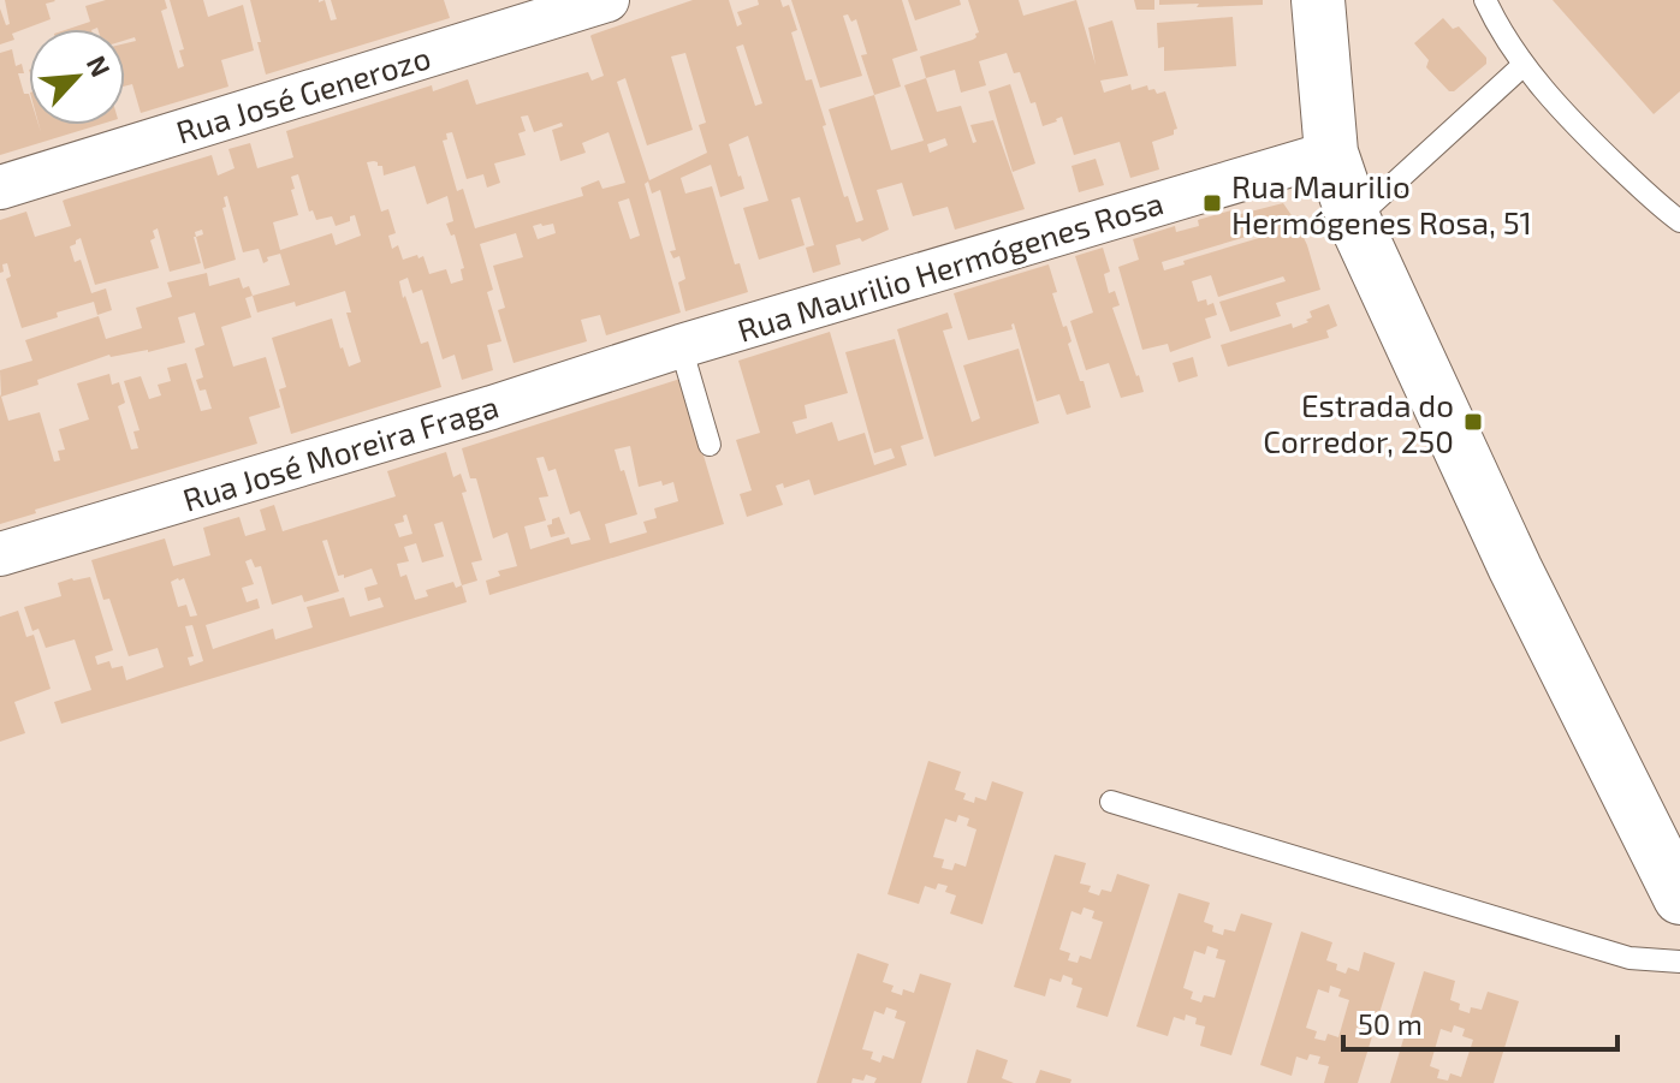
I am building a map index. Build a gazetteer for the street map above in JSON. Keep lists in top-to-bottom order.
{
  "streets": {
    "street": ["Rua José Generozo", "Rua Maurilio Hermógenes Rosa", "Rua José Moreira Fraga"]
  },
  "crossings": [
    ["Rua Maurilio Hermógenes Rosa", "Rua José Moreira Fraga"]
  ],
  "places": {
    "transit": ["Rua Maurilio Hermógenes Rosa, 51", "Estrada do Corredor, 250"]
  },
  "scale_bar": "50 m",
  "north": "top right"
}
